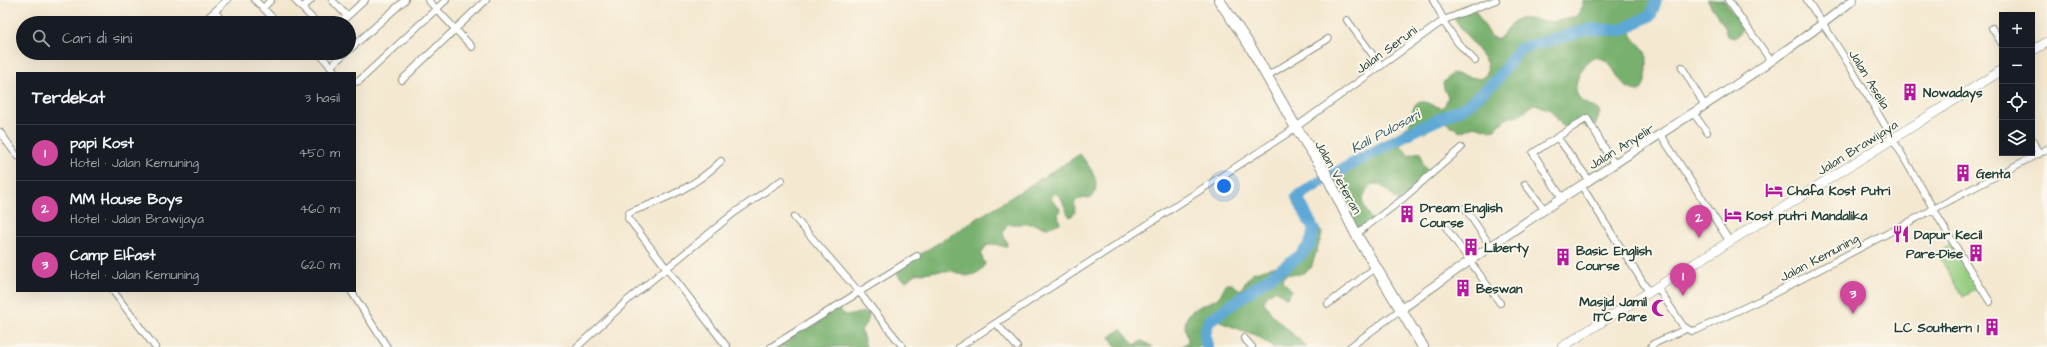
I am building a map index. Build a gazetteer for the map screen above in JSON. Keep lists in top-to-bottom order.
{
  "streets": {
    "main road": ["Jalan Brawijaya", "Jalan Veteran"],
    "street": [
      "Jalan Seruni",
      "Jalan Aselia",
      "Jalan Anyelir",
      "Jalan Kemuning"
    ]
  },
  "crossings": [
    ["Jalan Seruni", "Jalan Veteran"],
    ["Jalan Aselia", "Jalan Anyelir"],
    ["Jalan Aselia", "Jalan Brawijaya"],
    ["Jalan Aselia", "Jalan Kemuning"],
    ["Jalan Anyelir", "Jalan Veteran"]
  ],
  "water": ["Kali Pulosari"],
  "places": {
    "building": [
      "Nowadays",
      "Genta",
      "Dream English Course",
      "Liberty",
      "Pare-Dise",
      "Basic English Course",
      "Beswan",
      "LC Southern 1"
    ],
    "hotel": ["Chafa Kost Putri", "Kost putri Mandalika"],
    "restaurant": ["Dapur Kecil"],
    "mosque": ["Masjid Jamil ITC Pare"]
  },
  "page": {
    "map_buttons": ["+", "−"],
    "search": "Cari di sini",
    "heading": ["Terdekat", "3 hasil"],
    "list": [
      {
        "mark": "1",
        "name": "papi Kost",
        "note": "Hotel · Jalan Kemuning",
        "value": "450 m"
      },
      {
        "mark": "2",
        "name": "MM House Boys",
        "note": "Hotel · Jalan Brawijaya",
        "value": "460 m"
      },
      {
        "mark": "3",
        "name": "Camp Elfast",
        "note": "Hotel · Jalan Kemuning",
        "value": "620 m"
      }
    ],
    "pins": ["2", "1", "3"]
  }
}
